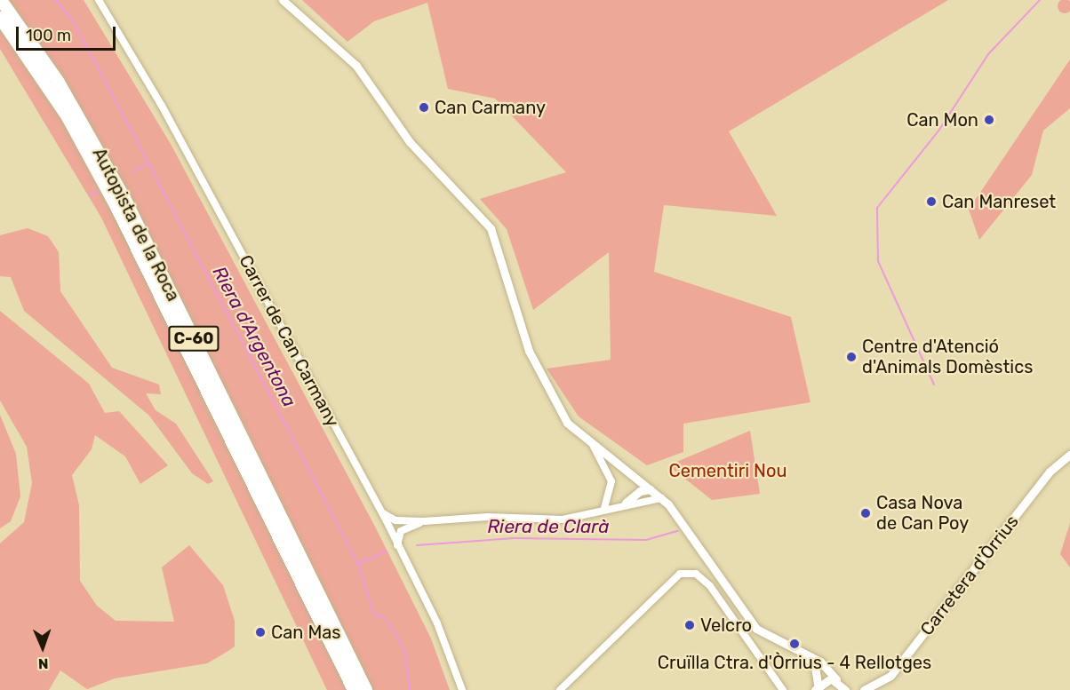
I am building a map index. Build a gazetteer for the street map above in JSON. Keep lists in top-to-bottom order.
{
  "streets": {
    "highway": ["Autopista de la Roca", "C-60"],
    "street": ["Carrer de Can Carmany", "Carretera d'Òrrius"]
  },
  "water": ["Riera d'Argentona", "Riera de Clarà"],
  "parks": ["Cementiri Nou"],
  "places": [
    "Can Carmany",
    "Can Mon",
    "Can Manreset",
    "Centre d'Atenció d'Animals Domèstics",
    "Casa Nova de Can Poy",
    "Velcro",
    "Can Mas",
    "Cruïlla Ctra. d'Òrrius - 4 Rellotges"
  ],
  "scale_bar": "100 m",
  "north": "bottom"
}
